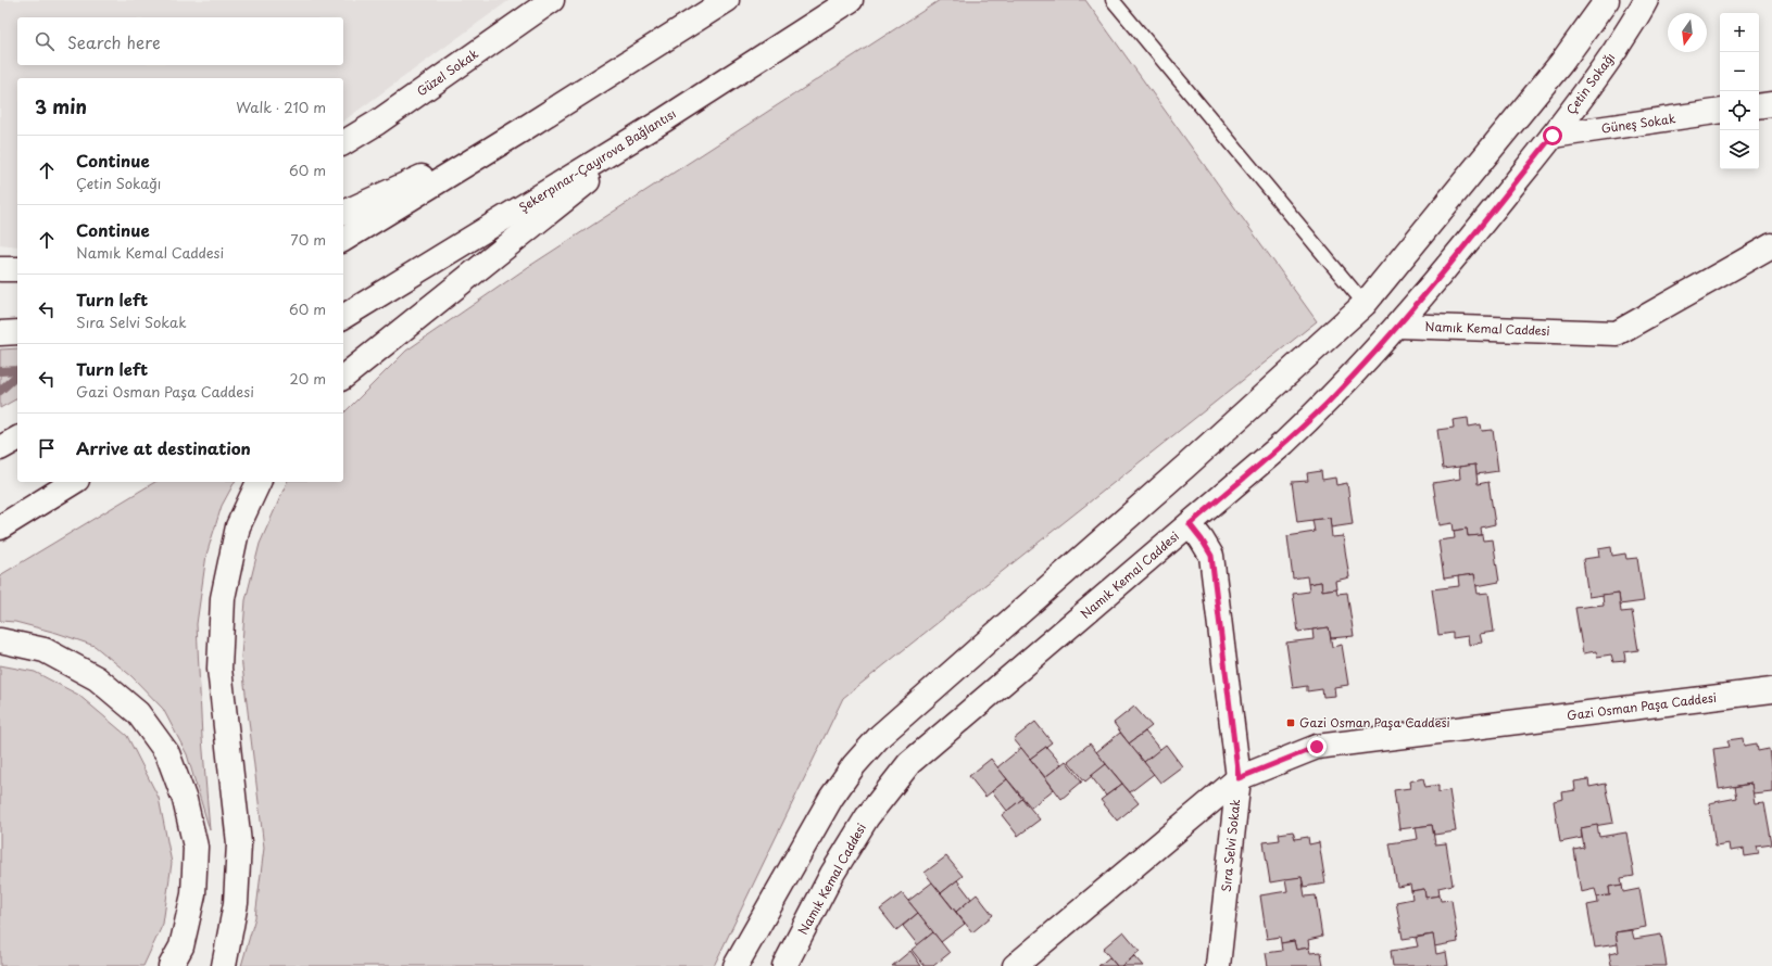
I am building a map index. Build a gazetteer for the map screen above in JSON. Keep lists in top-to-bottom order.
{
  "streets": {
    "main road": [
      "Güzel Sokak",
      "Çetin Sokağı",
      "Güneş Sokak",
      "Şekerpınar-Çayırova Bağlantısı",
      "Namık Kemal Caddesi",
      "Gazi Osman Paşa Caddesi",
      "Sıra Selvi Sokak"
    ]
  },
  "crossings": [
    ["Çetin Sokağı", "Güneş Sokak"],
    ["Çetin Sokağı", "Namık Kemal Caddesi"],
    ["Namık Kemal Caddesi", "Sıra Selvi Sokak"],
    ["Gazi Osman Paşa Caddesi", "Sıra Selvi Sokak"]
  ],
  "places": {
    "transit": ["Gazi Osman Paşa Caddesi"]
  },
  "north": "bottom",
  "page": {
    "map_buttons": ["+", "−"],
    "search": "Search here",
    "heading": ["3 min", "Walk · 210 m"],
    "list": [
      ["Continue", "Çetin Sokağı", "60 m"],
      ["Continue", "Namık Kemal Caddesi", "70 m"],
      ["Turn left", "Sıra Selvi Sokak", "60 m"],
      ["Turn left", "Gazi Osman Paşa Caddesi", "20 m"],
      "Arrive at destination"
    ]
  }
}
